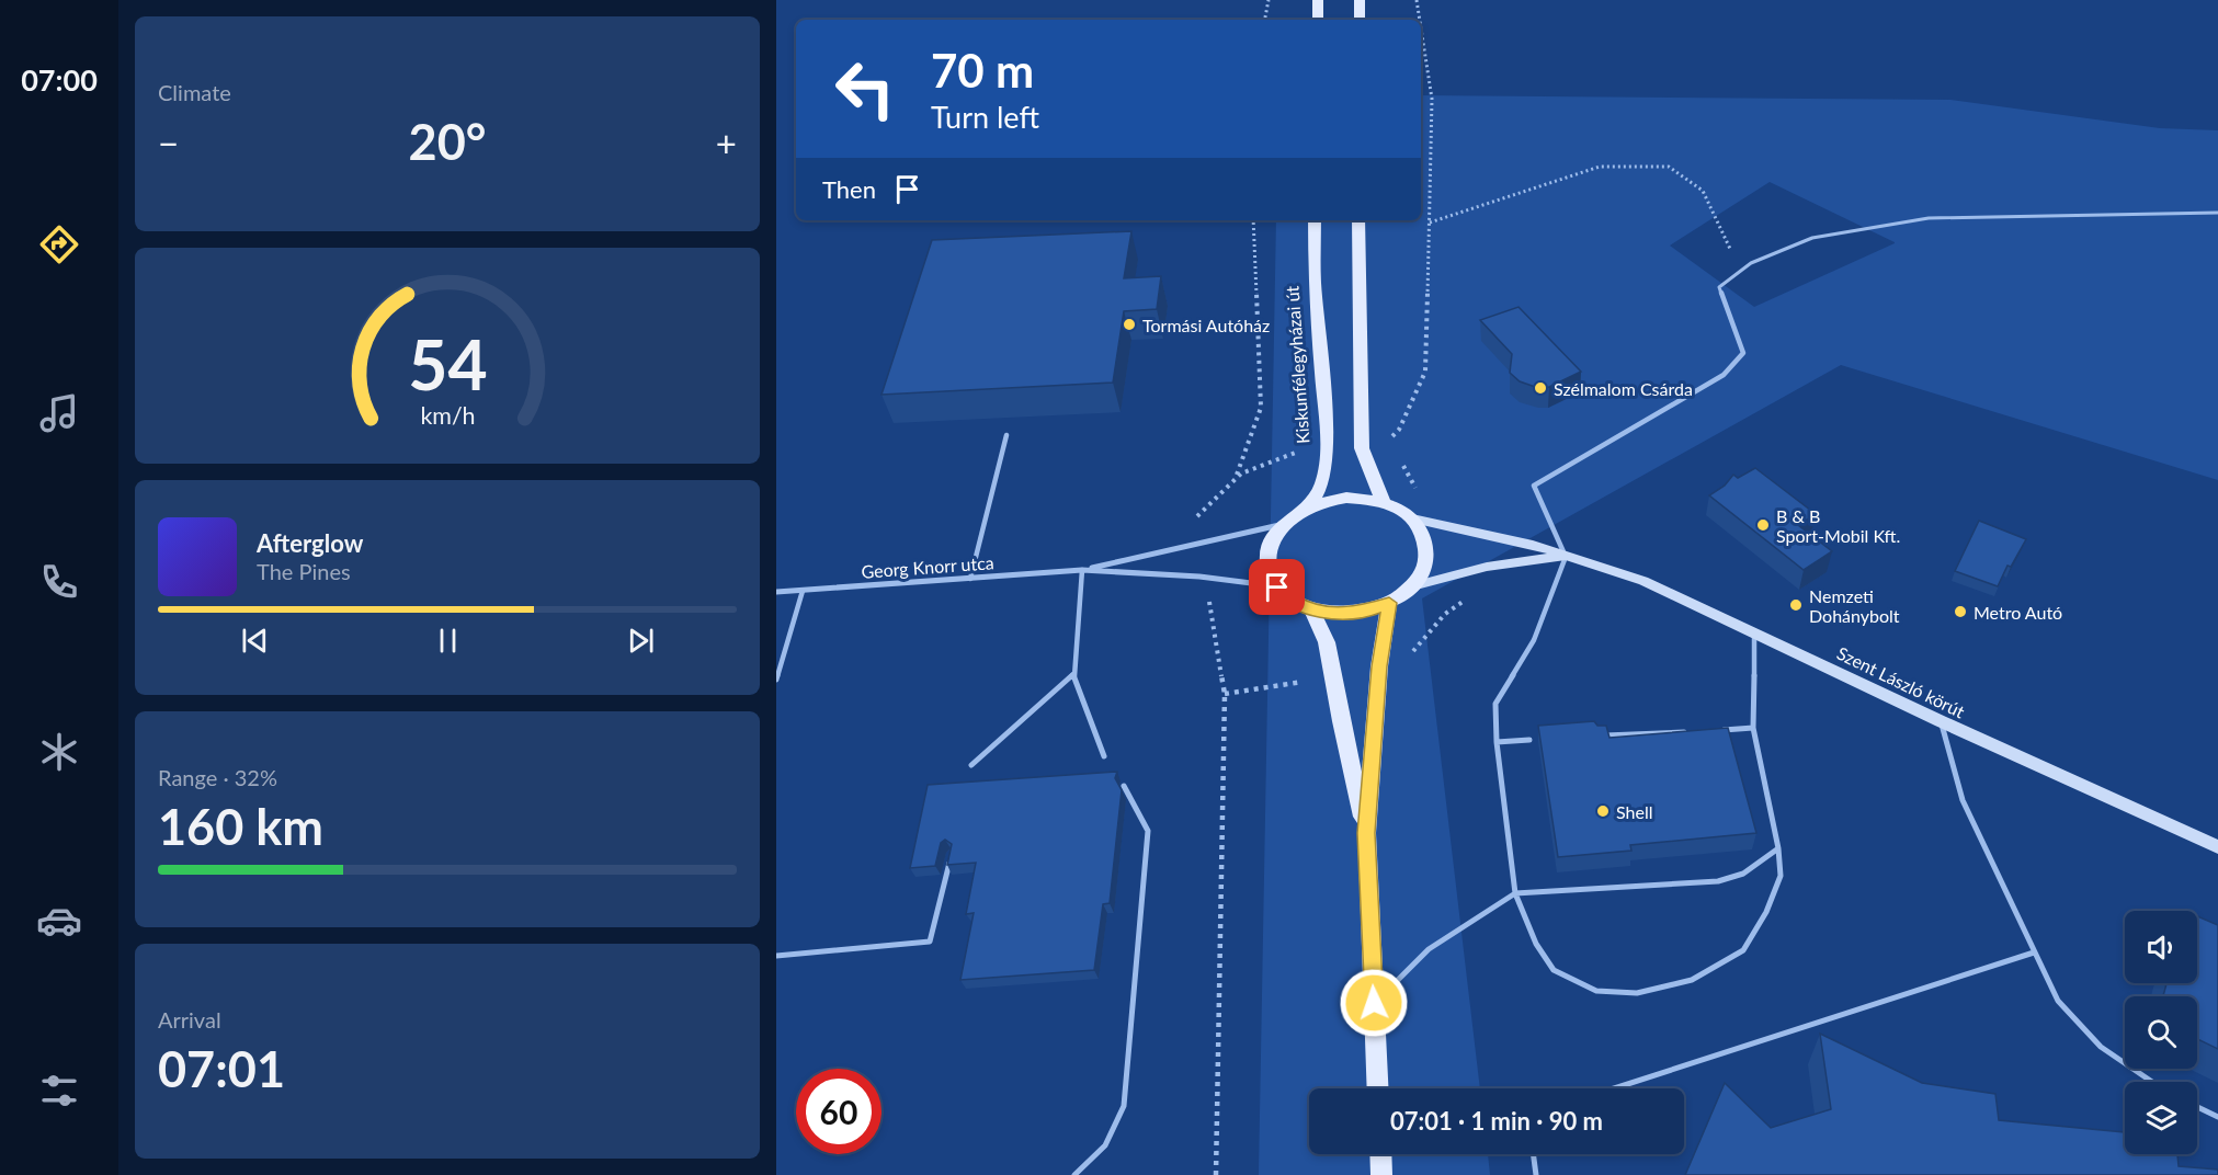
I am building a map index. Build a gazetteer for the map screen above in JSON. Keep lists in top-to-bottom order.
{
  "streets": {
    "main road": ["Kiskunfélegyházai út"],
    "street": ["Georg Knorr utca", "Szent László körút"]
  },
  "crossings": [
    ["Kiskunfélegyházai út", "Georg Knorr utca"],
    ["Kiskunfélegyházai út", "Szent László körút"],
    ["Georg Knorr utca", "Szent László körút"]
  ],
  "places": [
    "Tormási Autóház",
    "Szélmalom Csárda",
    "B & B Sport-Mobil Kft.",
    "Nemzeti Dohánybolt",
    "Metro Autó",
    "Shell"
  ],
  "page": {
    "tabs": "07:00",
    "tile": [
      "Climate",
      ["Range · 32%", "160 km"],
      ["Arrival", "07:01"]
    ],
    "turn": ["70 m", "Turn left"],
    "heat": ["−", "20°", "+"],
    "then": "Then",
    "song": ["Afterglow", "The Pines"],
    "limit": "60",
    "trip": "07:01 · 1 min · 90 m",
    "gauge": ["54", "km/h"]
  }
}
